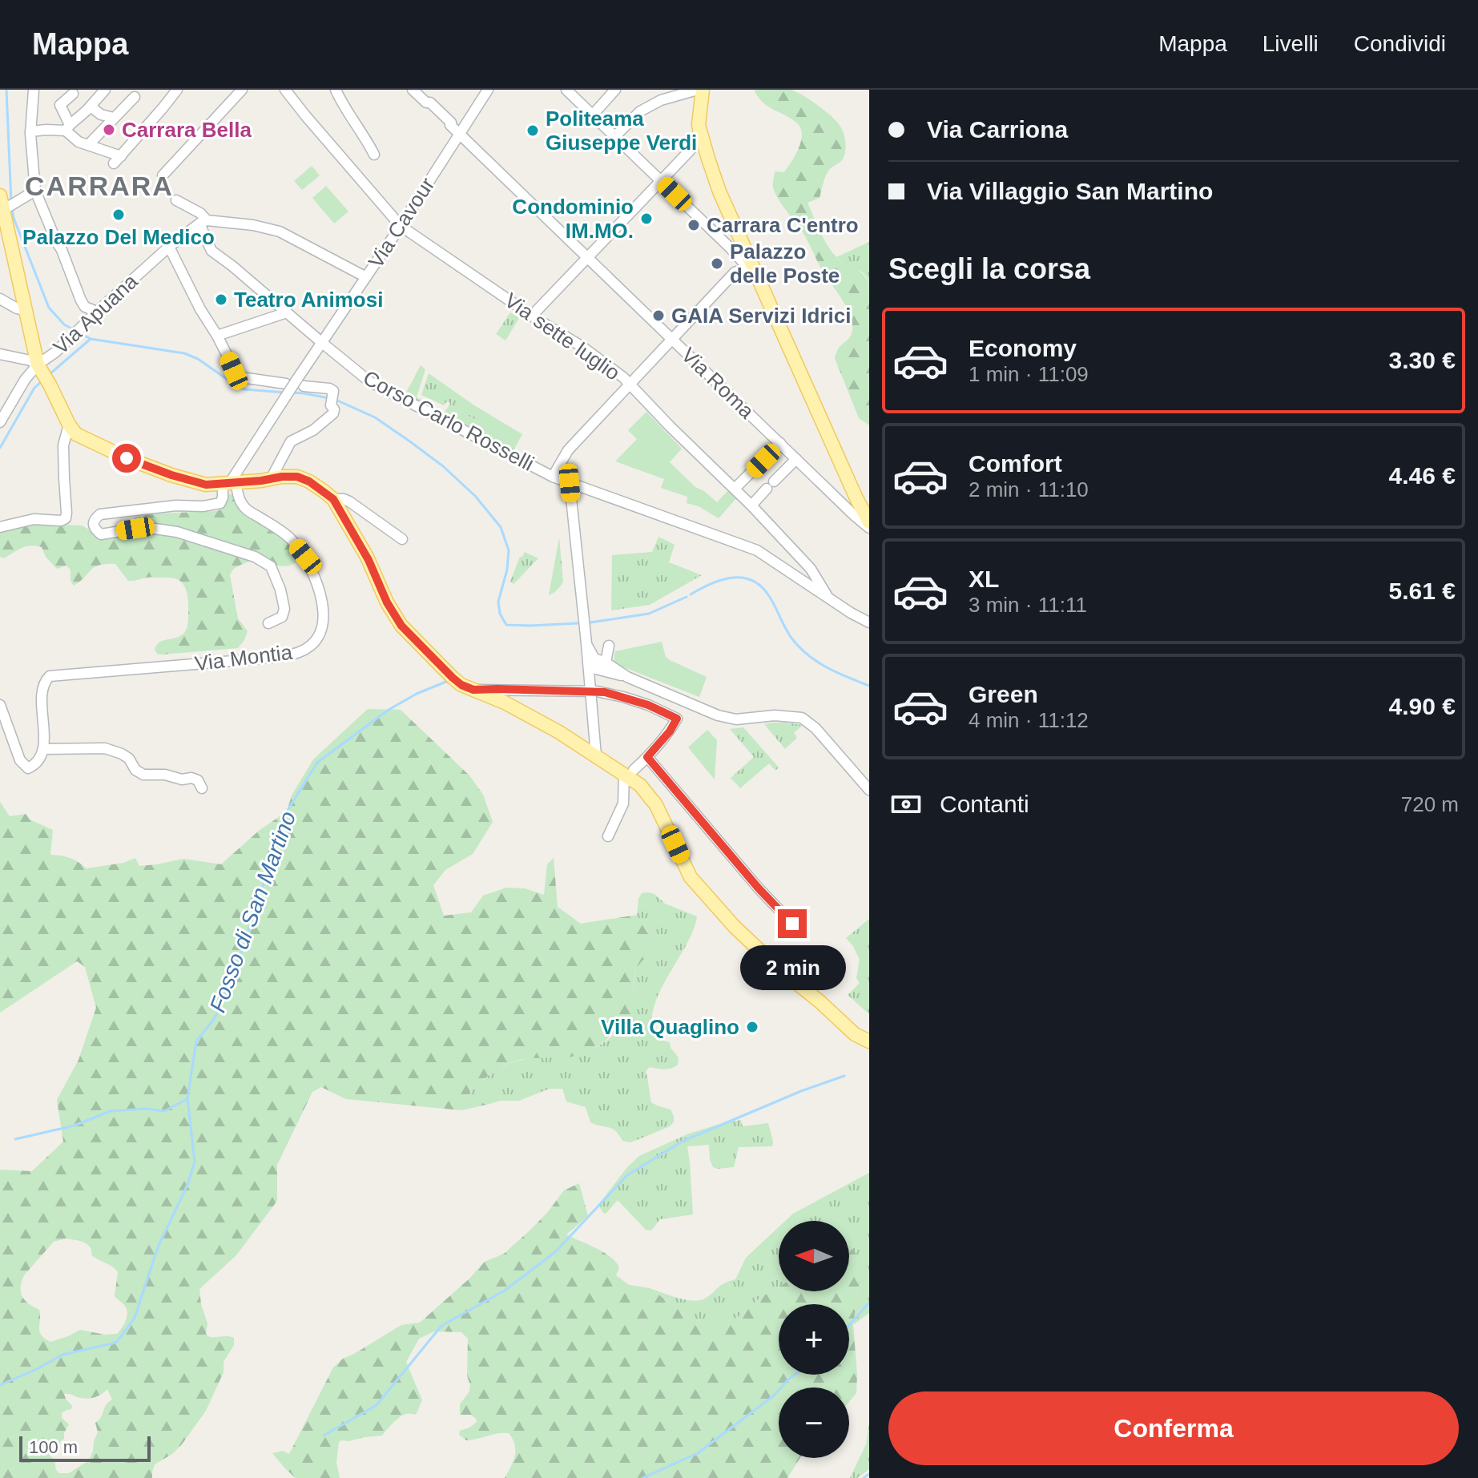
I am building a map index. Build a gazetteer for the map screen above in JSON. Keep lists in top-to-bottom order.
{
  "streets": {
    "street": [
      "Via Cavour",
      "Via Apuana",
      "Via sette luglio",
      "Via Roma",
      "Corso Carlo Rosselli",
      "Via Montia"
    ]
  },
  "crossings": [
    ["Via Cavour", "Via sette luglio"],
    ["Via Cavour", "Via Roma"],
    ["Via Cavour", "Corso Carlo Rosselli"],
    ["Via Cavour", "Via Montia"],
    ["Via Apuana", "Corso Carlo Rosselli"],
    ["Via sette luglio", "Corso Carlo Rosselli"]
  ],
  "districts": ["CARRARA"],
  "water": ["Fosso di San Martino"],
  "places": [
    "Carrara Bella",
    "Politeama Giuseppe Verdi",
    "Palazzo Del Medico",
    "Condominio IM.MO.",
    "Carrara C'entro",
    "Palazzo delle Poste",
    "Teatro Animosi",
    "GAIA Servizi Idrici",
    "Villa Quaglino"
  ],
  "scale_bar": "100 m",
  "north": "left",
  "page": {
    "header": "Mappa",
    "nav": ["Mappa", "Livelli", "Condividi"],
    "banner": ["Via Carriona", "Via Villaggio San Martino"],
    "heading": "Scegli la corsa",
    "list": [
      {
        "name": "Economy",
        "note": "1 min · 11:09",
        "value": "3.30 €"
      },
      {
        "name": "Comfort",
        "note": "2 min · 11:10",
        "value": "4.46 €"
      },
      {
        "name": "XL",
        "note": "3 min · 11:11",
        "value": "5.61 €"
      },
      {
        "name": "Green",
        "note": "4 min · 11:12",
        "value": "4.90 €"
      }
    ],
    "pay": ["Contanti", "720 m"],
    "bubble": "2 min",
    "map_buttons": ["+", "−"],
    "buttons": "Conferma",
    "scale": "100 m"
  }
}
